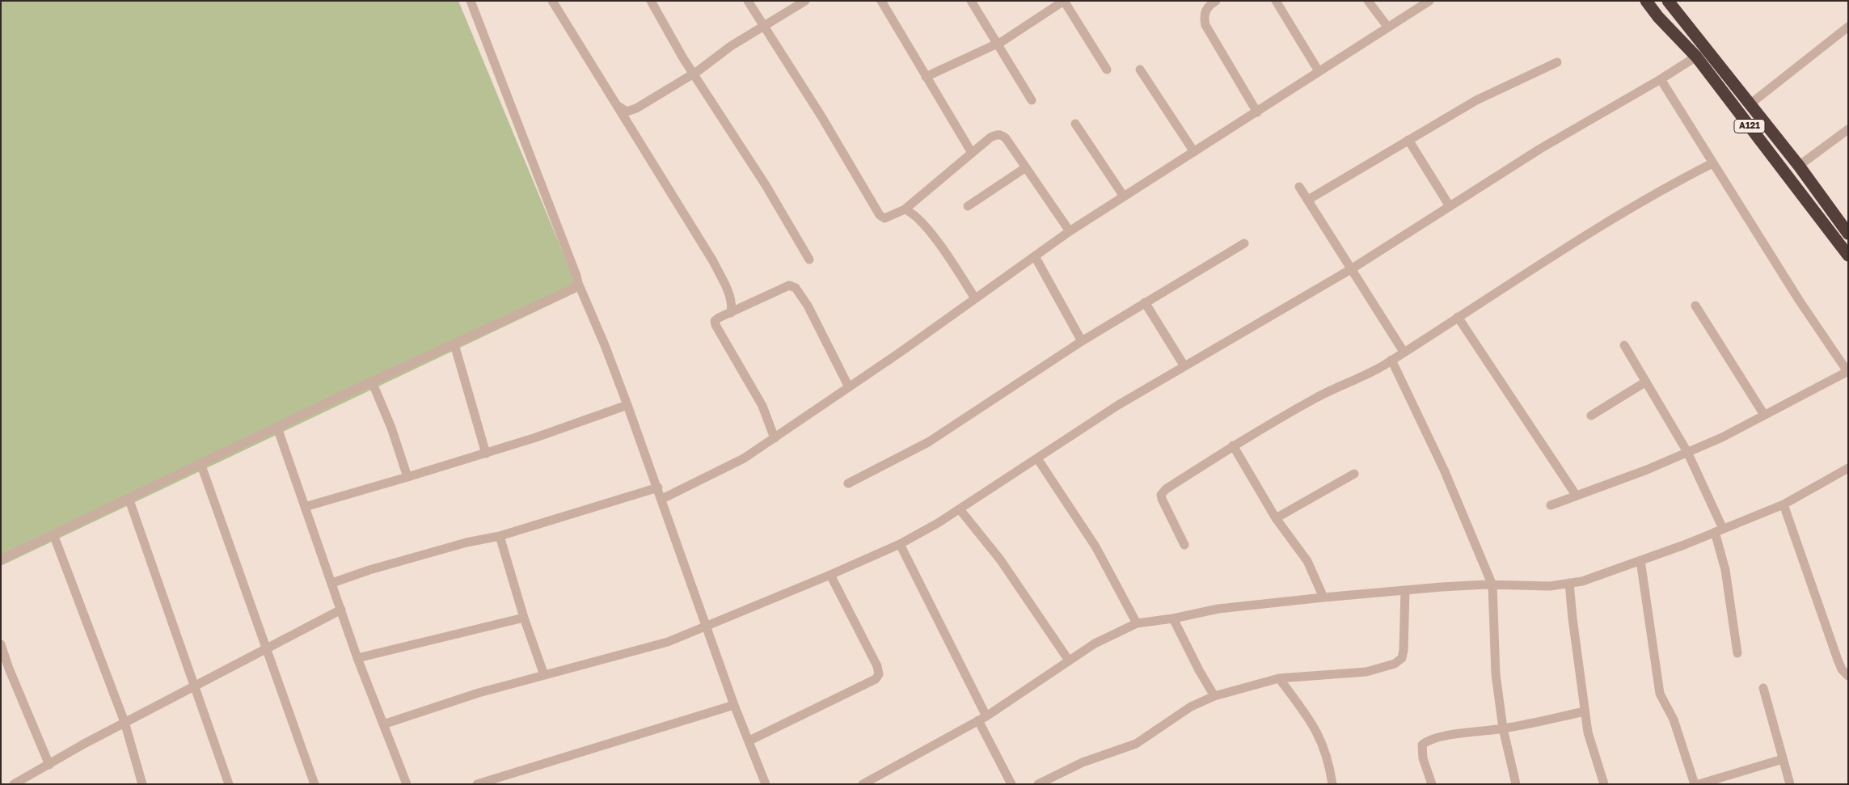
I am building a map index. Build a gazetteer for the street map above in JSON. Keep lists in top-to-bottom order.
{
  "streets": {
    "highway": ["A121"]
  }
}
